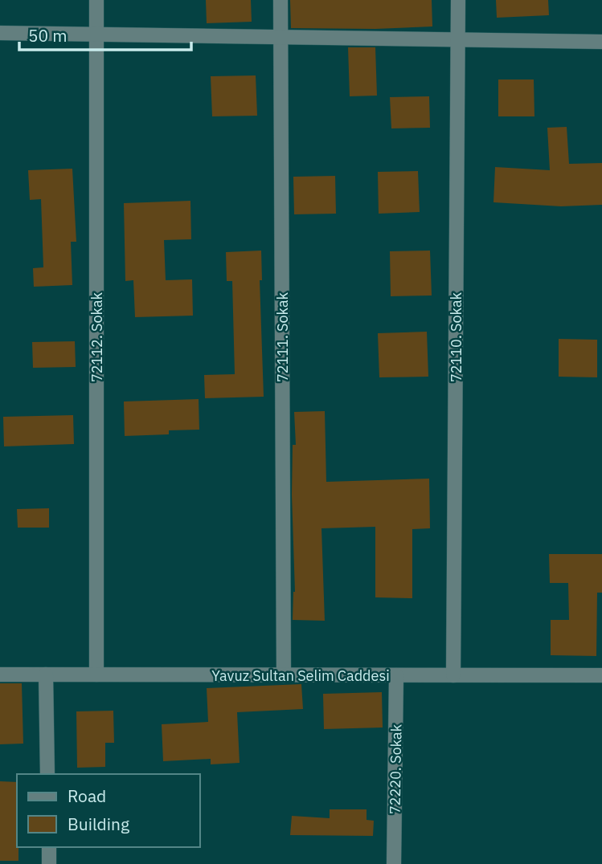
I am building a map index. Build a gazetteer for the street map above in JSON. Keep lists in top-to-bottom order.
{
  "streets": {
    "street": [
      "72112. Sokak",
      "72111. Sokak",
      "72110. Sokak",
      "Yavuz Sultan Selim Caddesi",
      "72220. Sokak"
    ]
  },
  "crossings": [
    ["72112. Sokak", "Yavuz Sultan Selim Caddesi"],
    ["72111. Sokak", "Yavuz Sultan Selim Caddesi"],
    ["72110. Sokak", "Yavuz Sultan Selim Caddesi"],
    ["Yavuz Sultan Selim Caddesi", "72220. Sokak"]
  ],
  "legend": ["Road", "Building"],
  "scale_bar": "50 m"
}
